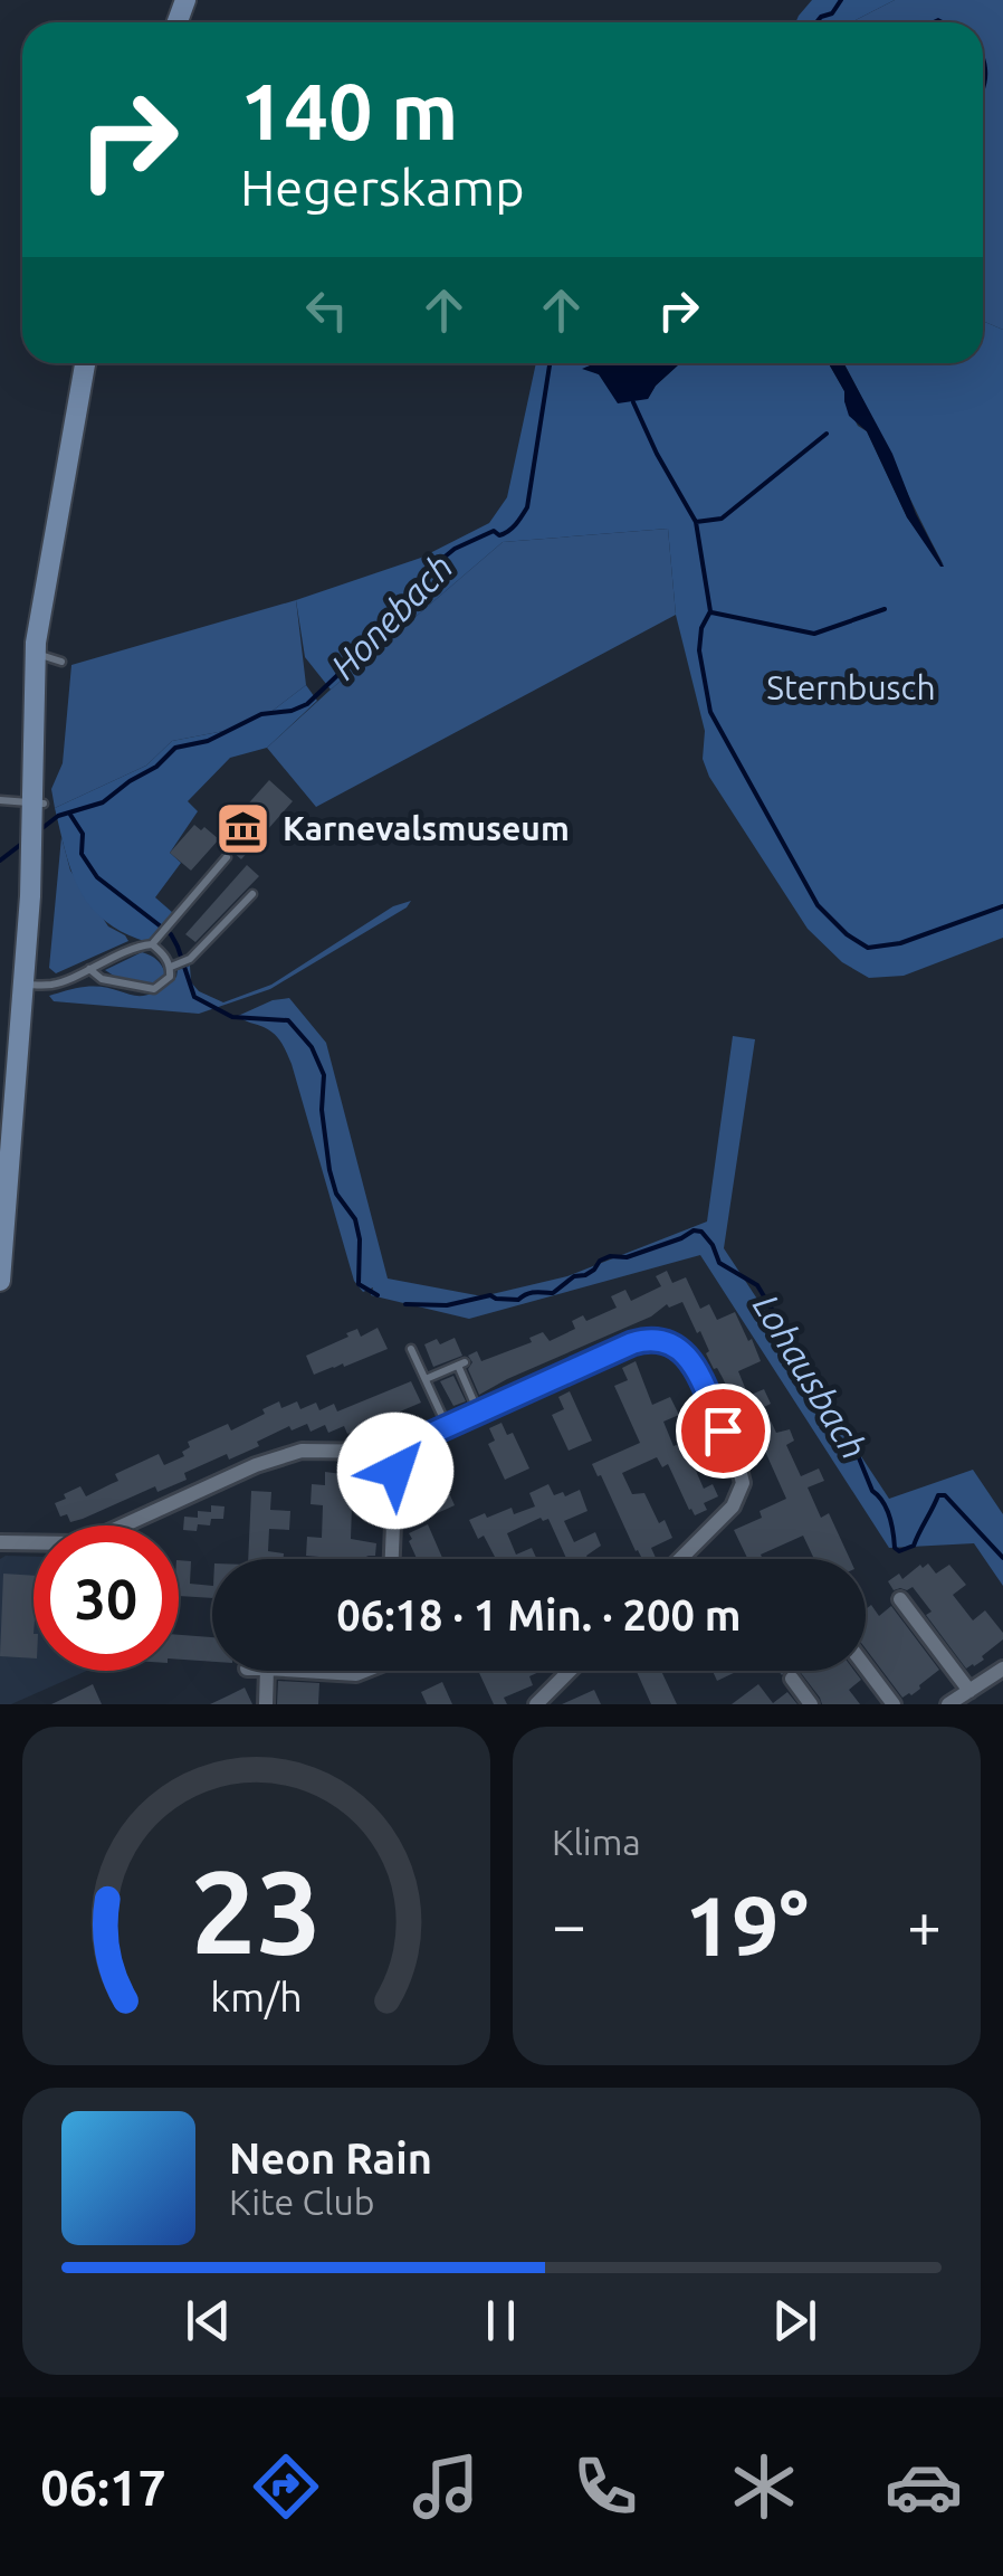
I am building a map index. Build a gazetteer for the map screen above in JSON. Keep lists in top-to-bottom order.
{
  "water": ["Honebach", "Lohausbach"],
  "parks": ["Sternbusch"],
  "places": {
    "museum": ["Karnevalsmuseum"]
  },
  "page": {
    "turn": ["140 m", "Hegerskamp"],
    "limit": "30",
    "trip": "06:18 · 1 Min. · 200 m",
    "tile": "Klima",
    "heat": ["−", "19°", "+"],
    "song": ["Neon Rain", "Kite Club"],
    "tabs": "06:17",
    "gauge": ["23", "km/h"]
  }
}
